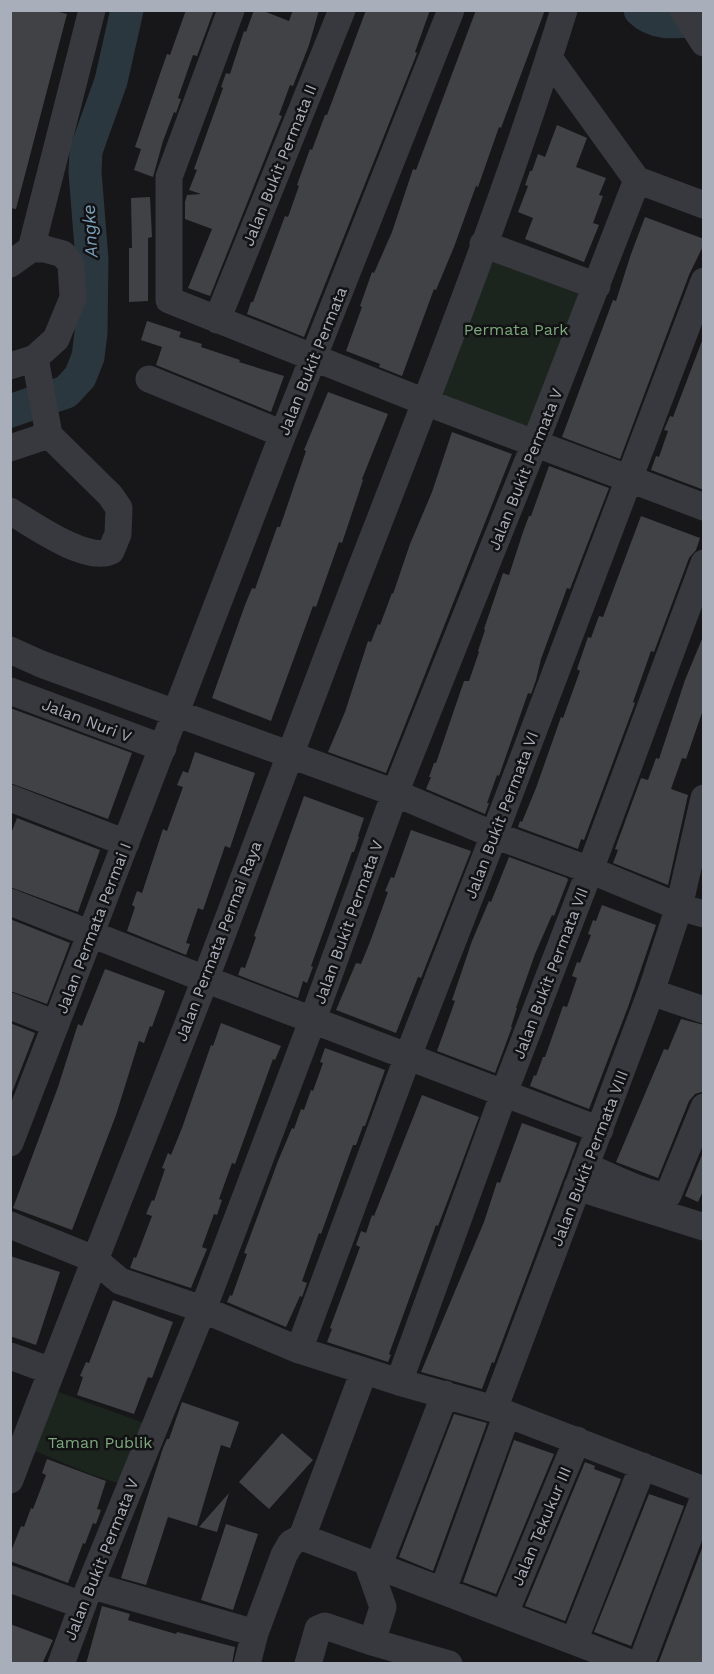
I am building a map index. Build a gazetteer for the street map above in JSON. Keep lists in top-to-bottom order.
{
  "streets": {
    "street": [
      "Jalan Bukit Permata II",
      "Jalan Bukit Permata",
      "Jalan Bukit Permata V",
      "Jalan Nuri V",
      "Jalan Bukit Permata VI",
      "Jalan Permata Permai I",
      "Jalan Permata Permai Raya",
      "Jalan Bukit Permata VII",
      "Jalan Bukit Permata VIII",
      "Jalan Tekukur III"
    ]
  },
  "crossings": [
    ["Jalan Bukit Permata", "Jalan Permata Permai I"],
    ["Jalan Nuri V", "Jalan Permata Permai I"]
  ],
  "water": ["Angke"],
  "parks": ["Permata Park", "Taman Publik"]
}
